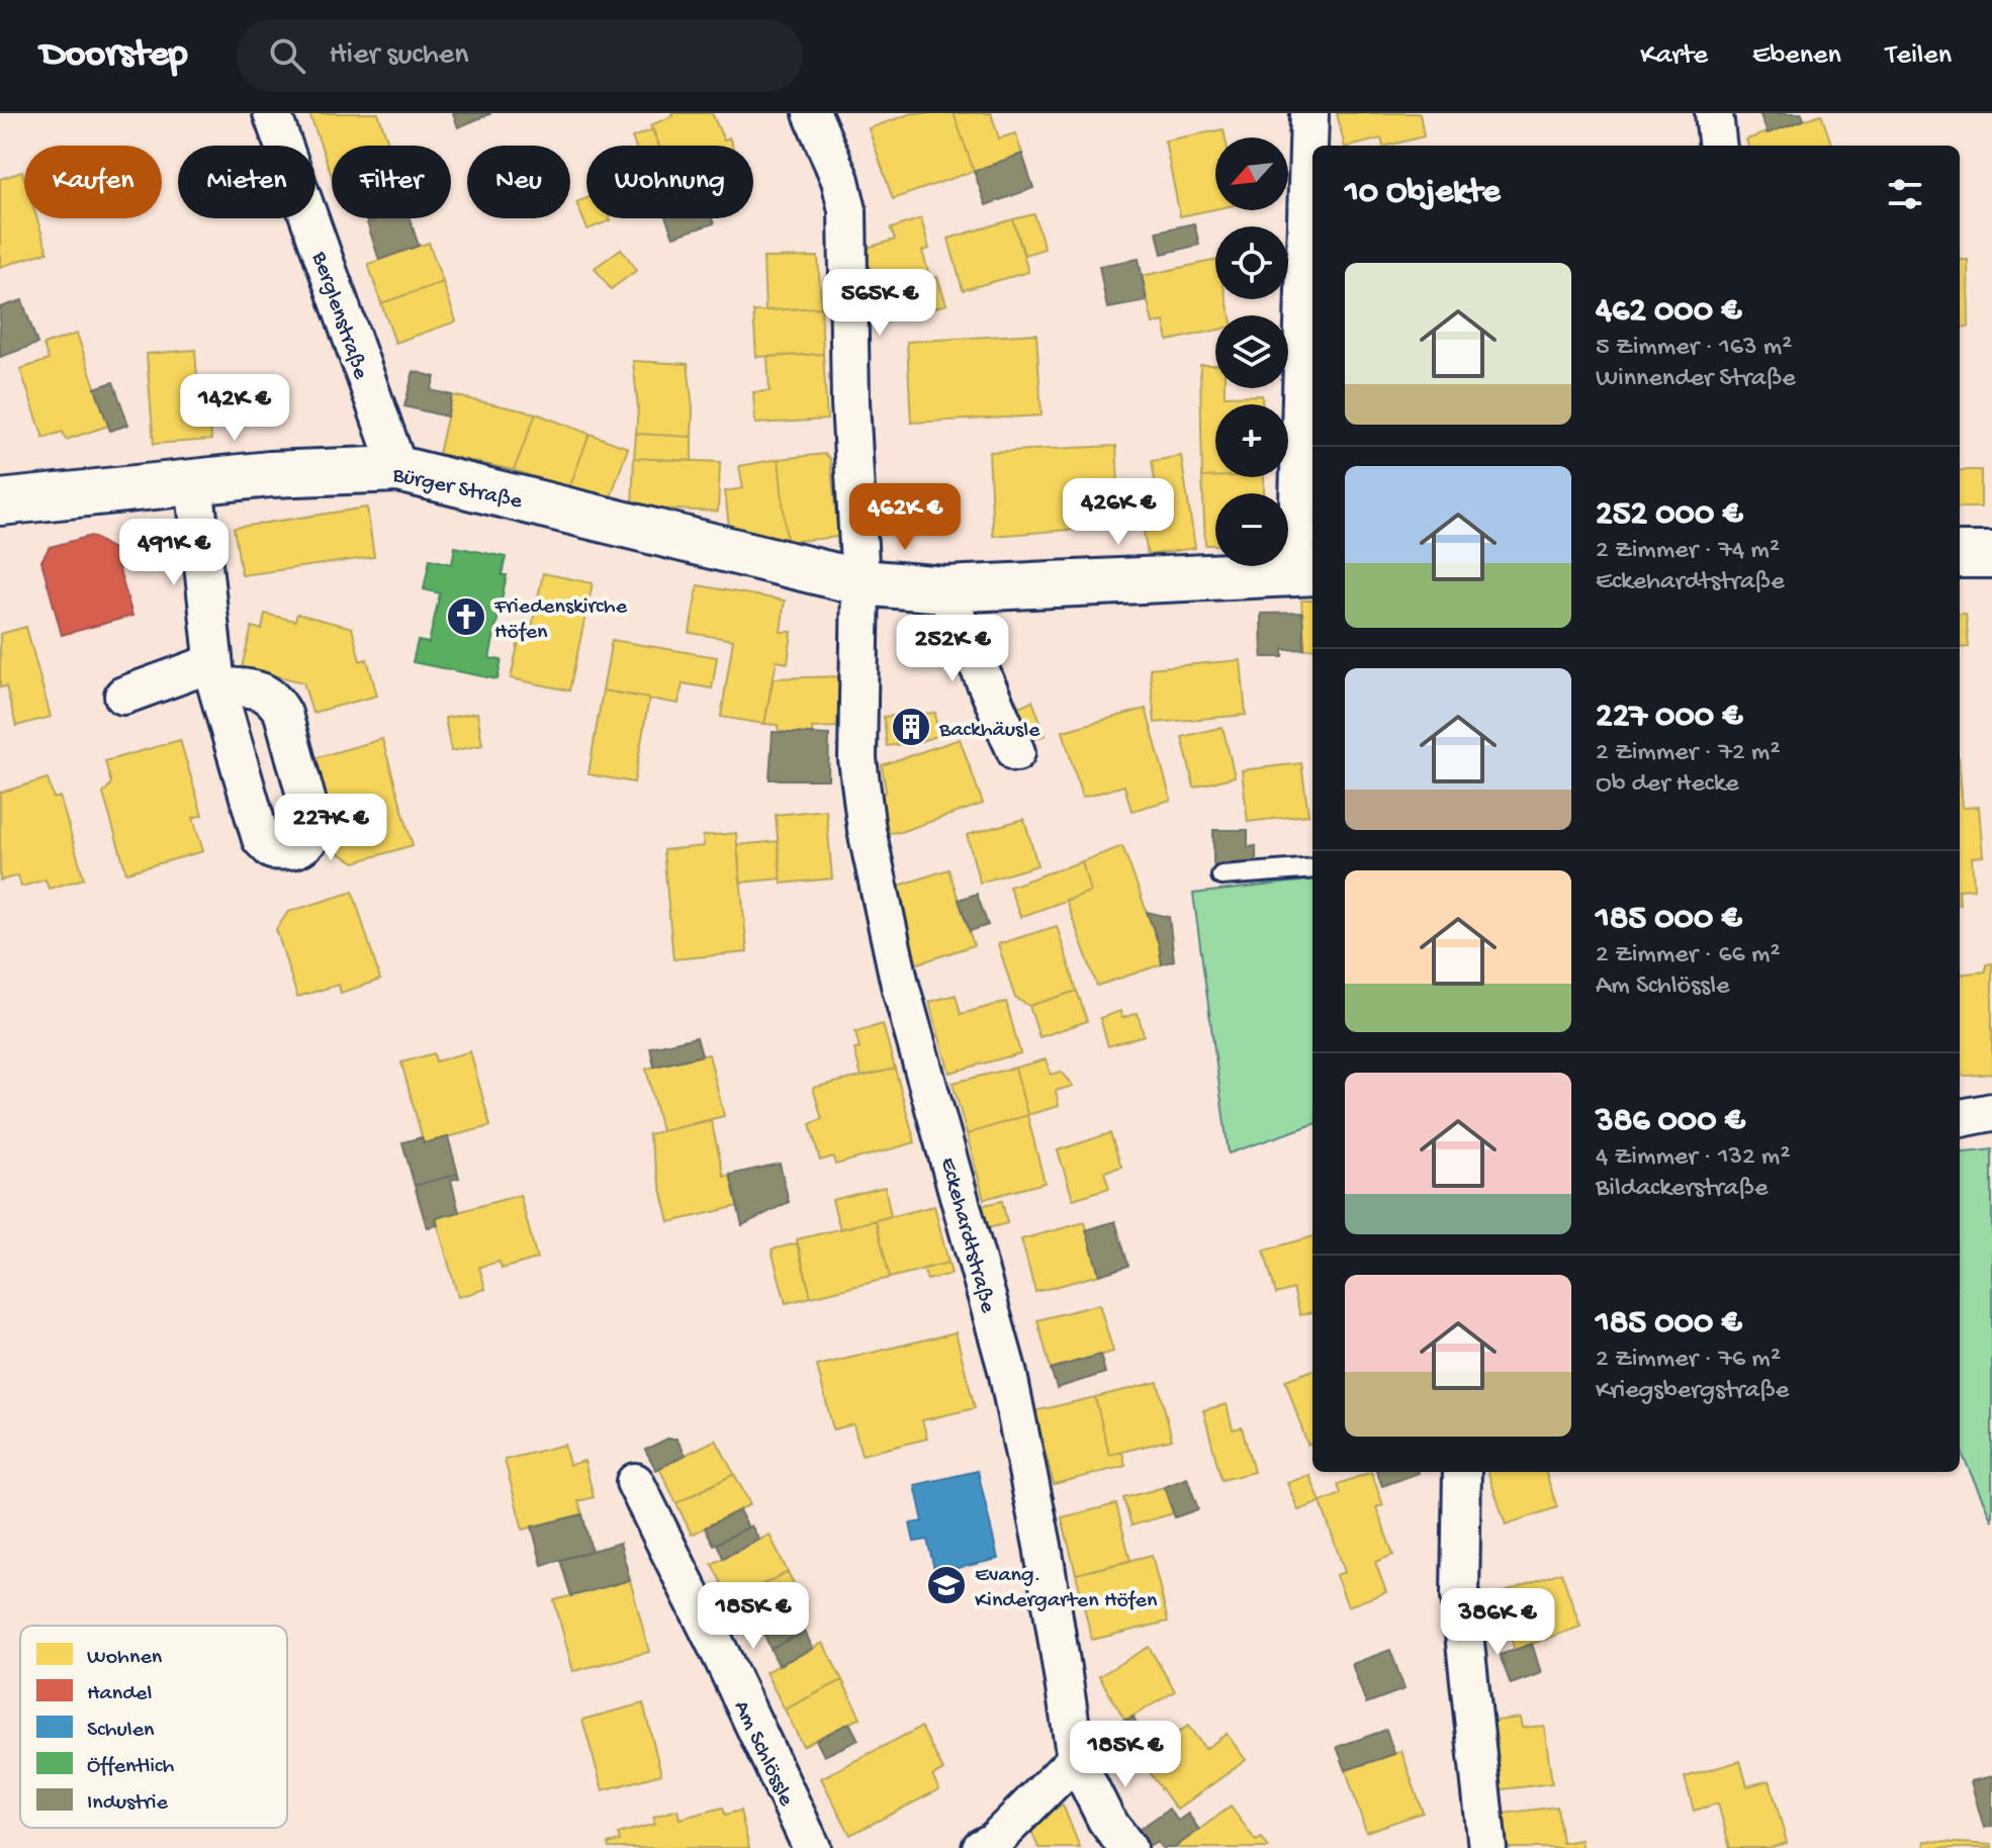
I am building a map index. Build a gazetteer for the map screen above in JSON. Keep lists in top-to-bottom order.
{
  "streets": {
    "street": [
      "Berglenstraße",
      "Bürger Straße",
      "Eckehardtstraße",
      "Am Schlössle"
    ]
  },
  "crossings": [
    ["Berglenstraße", "Bürger Straße"],
    ["Bürger Straße", "Eckehardtstraße"]
  ],
  "places": {
    "church": ["Friedenskirche Höfen"],
    "building": ["Backhäusle"],
    "school or university": ["Evang. Kindergarten Höfen"]
  },
  "legend": [
    "Wohnen",
    "Handel",
    "Schulen",
    "Öffentlich",
    "Industrie"
  ],
  "north": "bottom left",
  "page": {
    "header": "Doorstep",
    "search": "Hier suchen",
    "nav": ["Karte", "Ebenen", "Teilen"],
    "map_buttons": ["+", "−"],
    "chip": [
      "Kaufen",
      "Mieten",
      "Filter",
      "Neu",
      "Wohnung"
    ],
    "heading": "10 Objekte",
    "list": [
      {
        "name": "462 000 €",
        "note": "5 Zimmer · 163 m² · Winnender Straße"
      },
      {
        "name": "252 000 €",
        "note": "2 Zimmer · 74 m² · Eckehardtstraße"
      },
      {
        "name": "227 000 €",
        "note": "2 Zimmer · 72 m² · Ob der Hecke"
      },
      {
        "name": "185 000 €",
        "note": "2 Zimmer · 66 m² · Am Schlössle"
      },
      {
        "name": "386 000 €",
        "note": "4 Zimmer · 132 m² · Bildackerstraße"
      },
      {
        "name": "185 000 €",
        "note": "2 Zimmer · 76 m² · Kriegsbergstraße"
      }
    ],
    "price": [
      "565K €",
      "142K €",
      "426K €",
      "462K €",
      "491K €",
      "252K €",
      "227K €",
      "185K €",
      "386K €",
      "185K €"
    ]
  }
}
